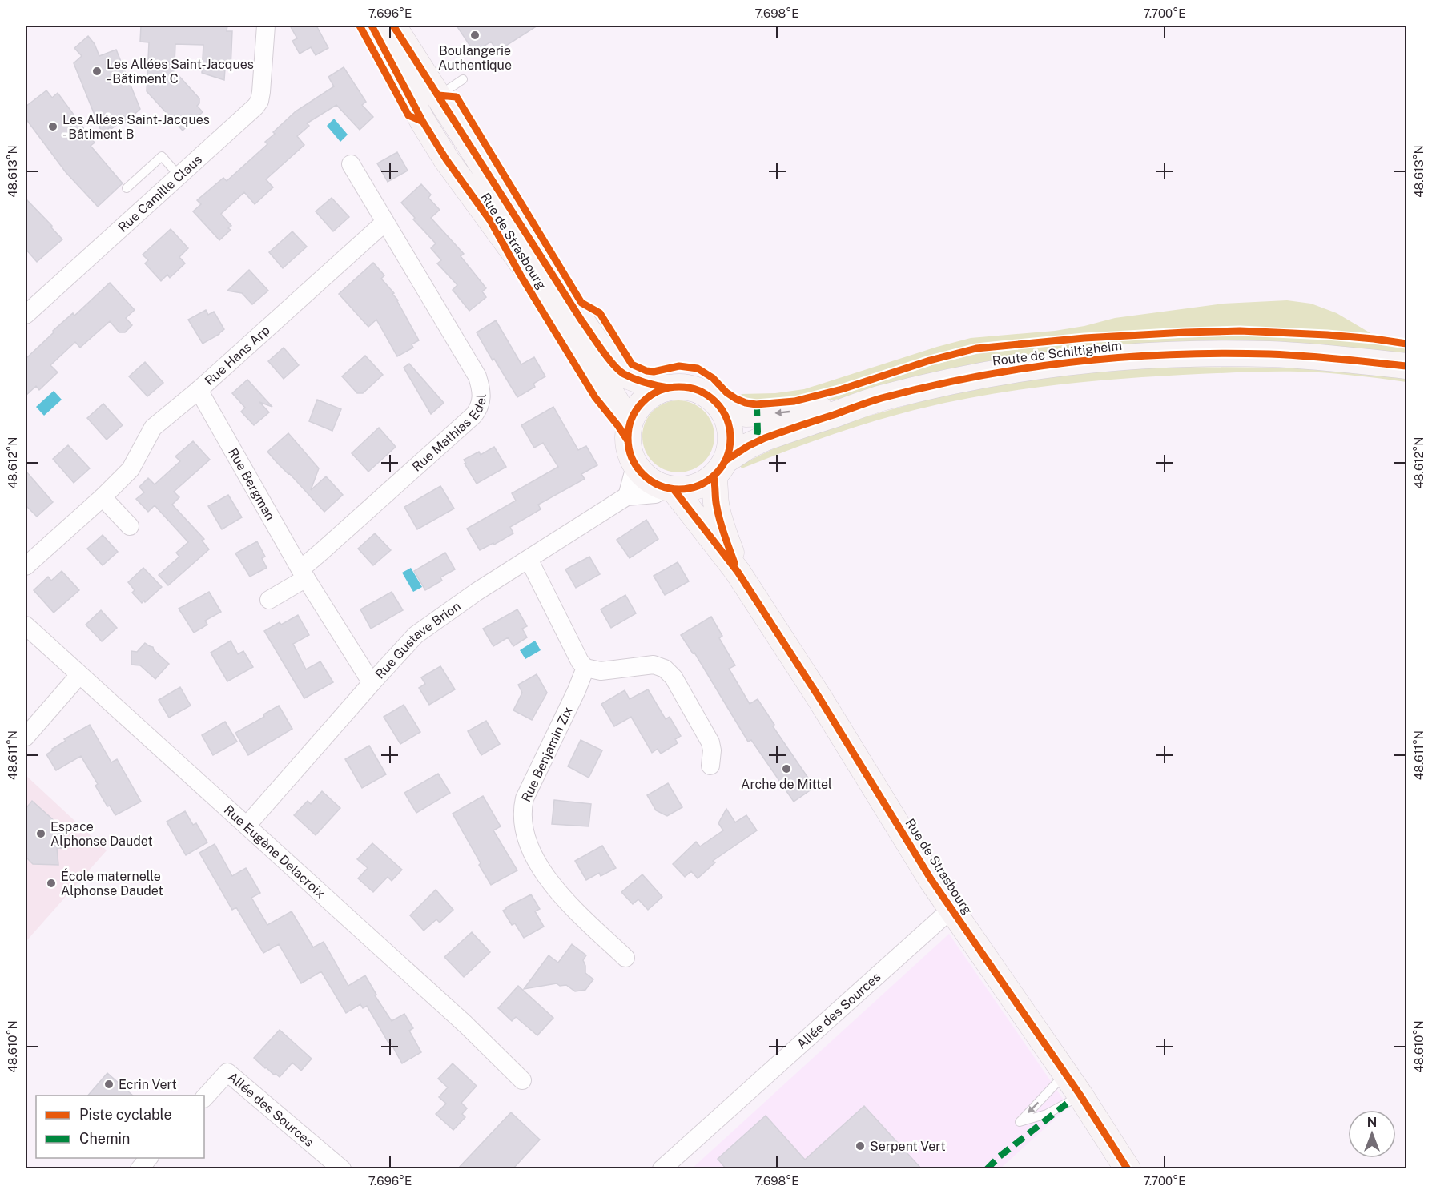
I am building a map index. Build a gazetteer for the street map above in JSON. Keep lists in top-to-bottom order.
{
  "streets": {
    "main road": ["Rue de Strasbourg", "Route de Schiltigheim"],
    "street": [
      "Rue Camille Claus",
      "Rue Hans Arp",
      "Rue Mathias Edel",
      "Rue Bergman",
      "Rue Gustave Brion",
      "Rue Benjamin Zix",
      "Rue Eugène Delacroix",
      "Allée des Sources"
    ]
  },
  "crossings": [
    ["Rue de Strasbourg", "Route de Schiltigheim"],
    ["Rue de Strasbourg", "Rue Gustave Brion"],
    ["Rue de Strasbourg", "Allée des Sources"],
    ["Route de Schiltigheim", "Rue Gustave Brion"],
    ["Rue Hans Arp", "Rue Mathias Edel"],
    ["Rue Hans Arp", "Rue Bergman"],
    ["Rue Mathias Edel", "Rue Bergman"],
    ["Rue Bergman", "Rue Gustave Brion"],
    ["Rue Gustave Brion", "Rue Eugène Delacroix"]
  ],
  "places": [
    "Boulangerie Authentique",
    "Les Allées Saint-Jacques - Bâtiment C",
    "Les Allées Saint-Jacques - Bâtiment B",
    "Arche de Mittel",
    "Espace Alphonse Daudet",
    "École maternelle Alphonse Daudet",
    "Ecrin Vert",
    "Serpent Vert"
  ],
  "legend": ["Piste cyclable", "Chemin"],
  "north": "top",
  "coordinates": [
    "7.696°E",
    "7.698°E",
    "7.700°E",
    "48.613°N",
    "48.612°N",
    "48.611°N",
    "48.610°N"
  ]
}
